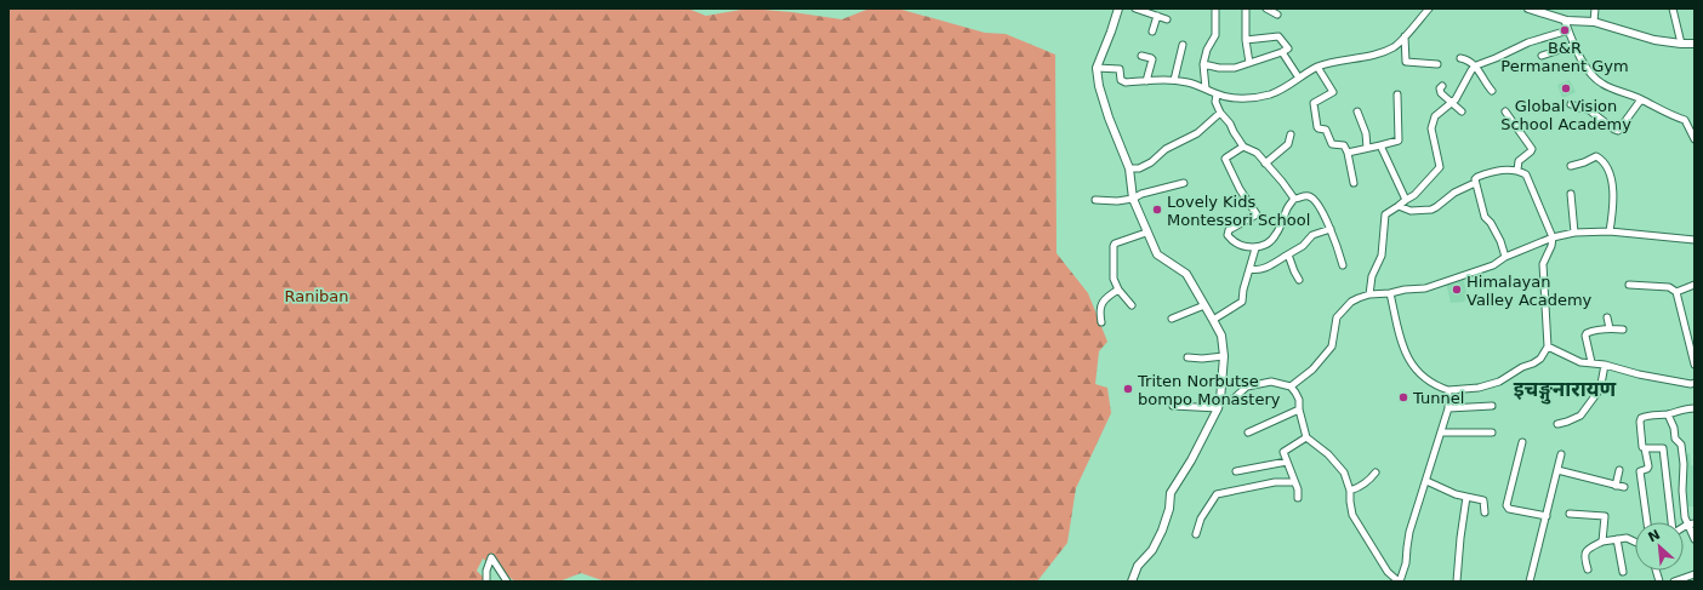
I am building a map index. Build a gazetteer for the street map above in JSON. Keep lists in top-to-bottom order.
{
  "districts": ["इचङ्गुनारायण"],
  "parks": ["Raniban"],
  "places": [
    "B&R Permanent Gym",
    "Global Vision School Academy",
    "Lovely Kids Montessori School",
    "Himalayan Valley Academy",
    "Triten Norbutse bompo Monastery",
    "Tunnel"
  ],
  "north": "top left"
}
